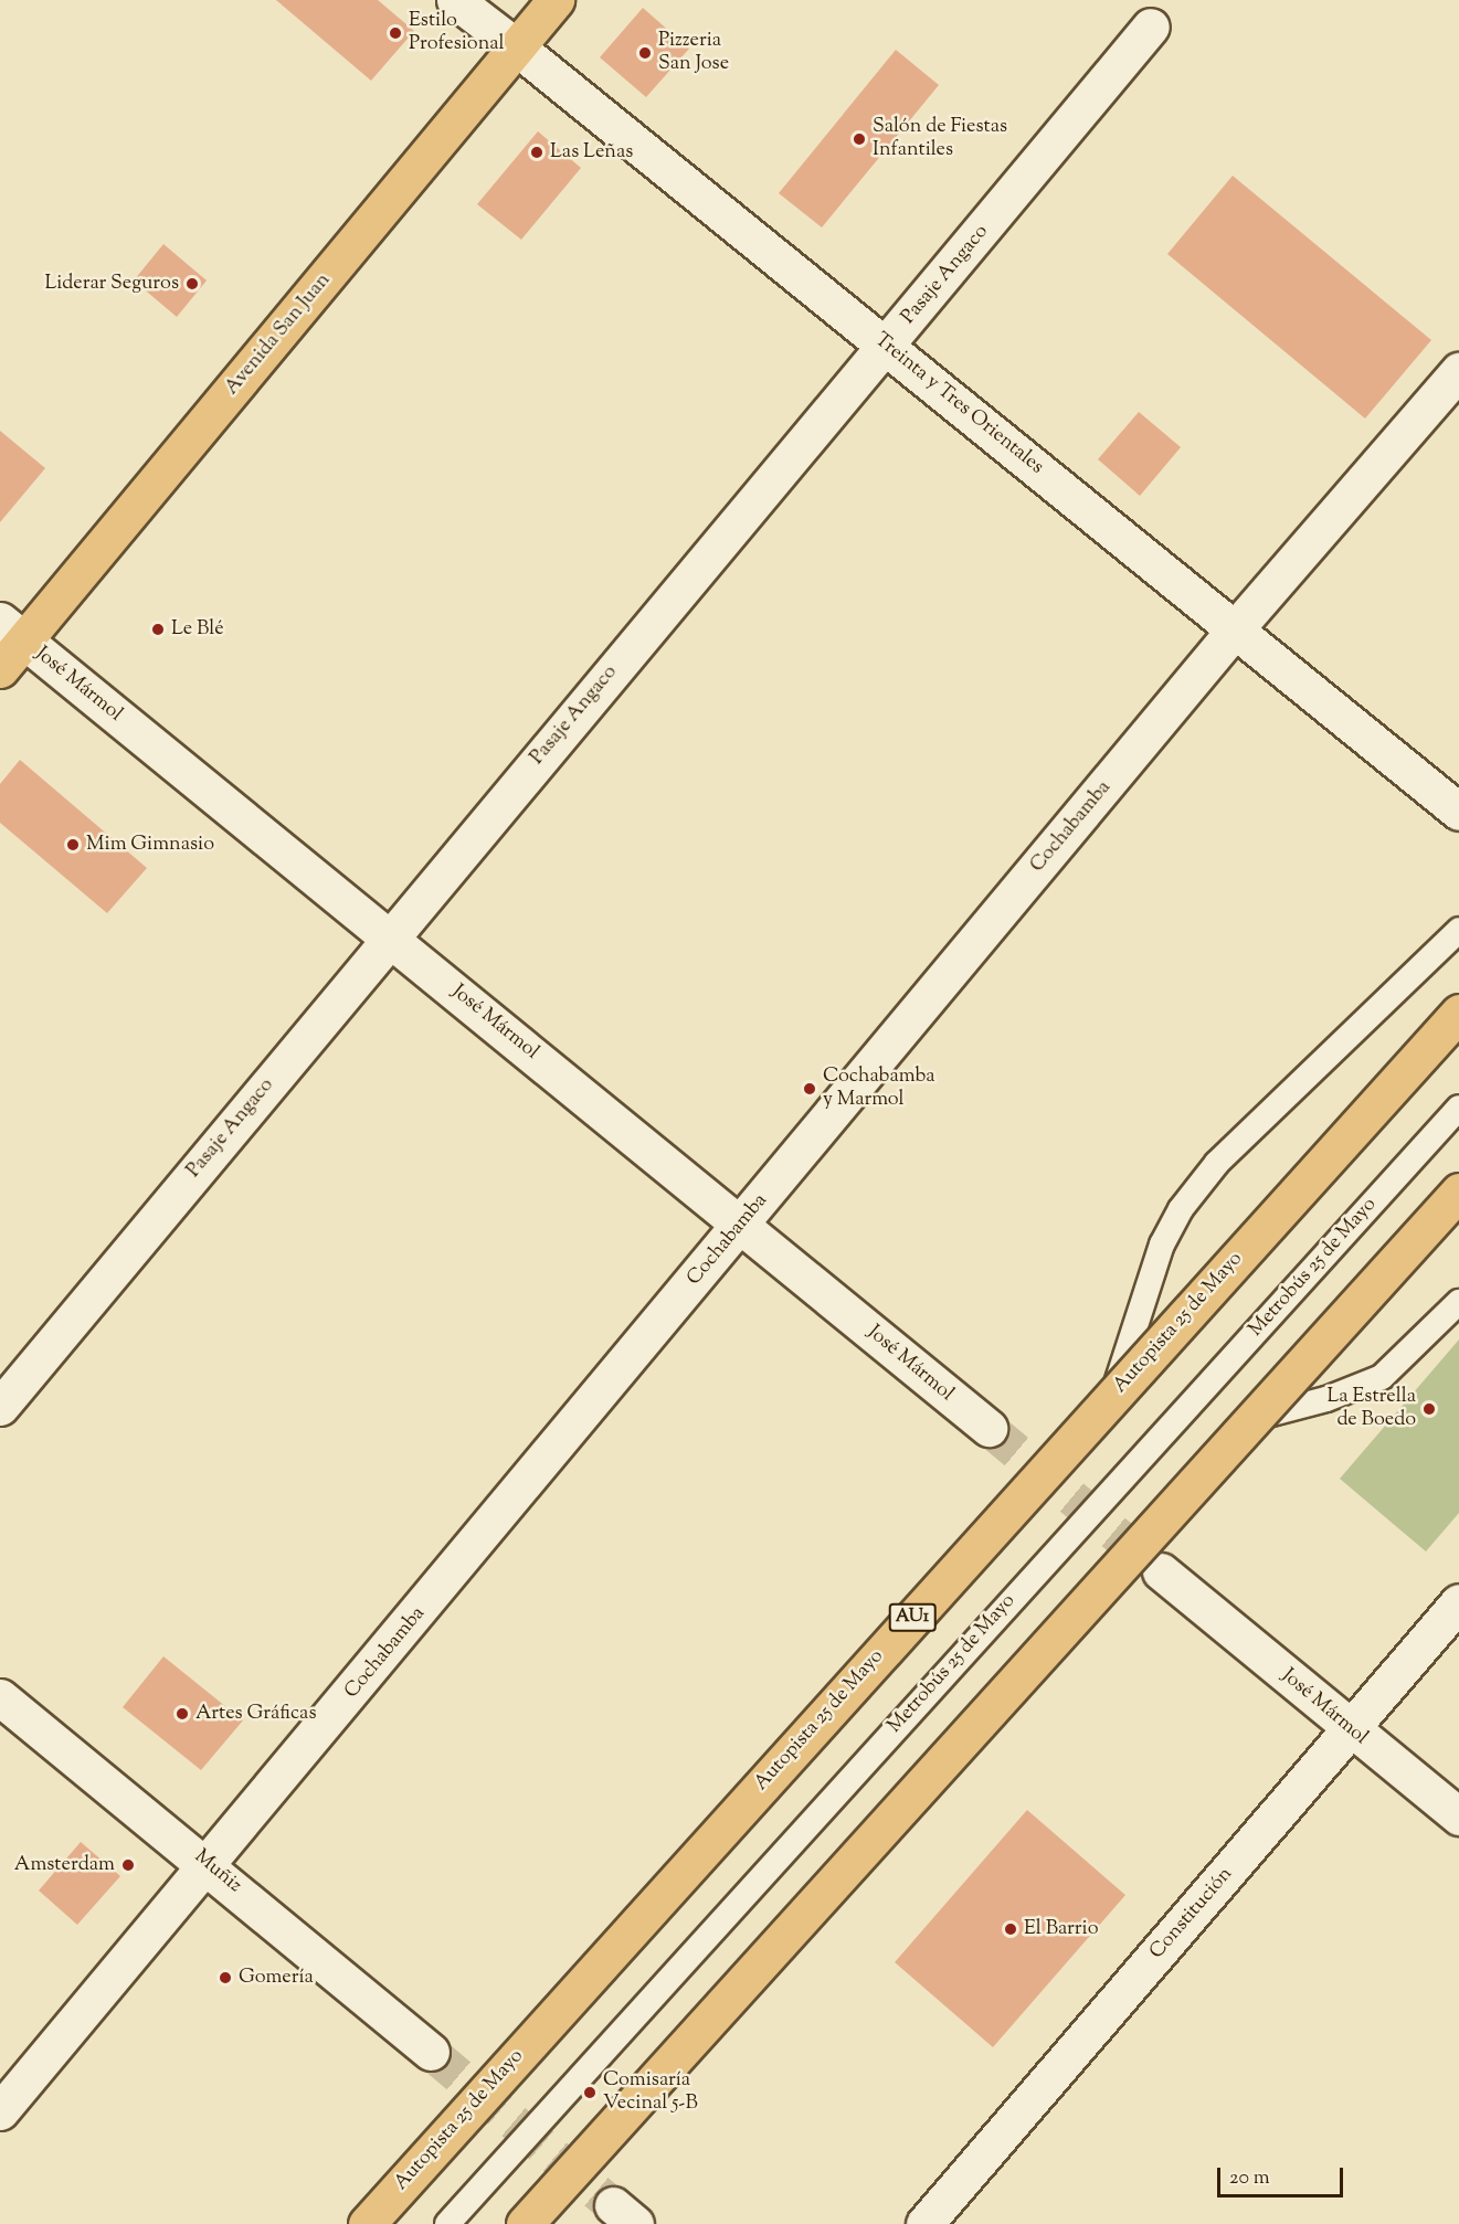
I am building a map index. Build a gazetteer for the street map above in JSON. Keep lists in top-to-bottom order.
{
  "streets": {
    "main road": ["Avenida San Juan", "Autopista 25 de Mayo", "AU1"],
    "street": [
      "Pasaje Angaco",
      "Treinta y Tres Orientales",
      "José Mármol",
      "Cochabamba",
      "Muñiz",
      "Constitución"
    ],
    "lane": ["Metrobús 25 de Mayo"]
  },
  "crossings": [
    ["Pasaje Angaco", "Treinta y Tres Orientales"],
    ["Pasaje Angaco", "José Mármol"],
    ["Avenida San Juan", "Treinta y Tres Orientales"],
    ["Avenida San Juan", "José Mármol"],
    ["Treinta y Tres Orientales", "Cochabamba"],
    ["José Mármol", "Cochabamba"],
    ["José Mármol", "Constitución"],
    ["Cochabamba", "Muñiz"]
  ],
  "places": [
    "Estilo Profesional",
    "Pizzeria San Jose",
    "Salón de Fiestas Infantiles",
    "Las Leñas",
    "Liderar Seguros",
    "Le Blé",
    "Mim Gimnasio",
    "Cochabamba y Marmol",
    "La Estrella de Boedo",
    "Artes Gráficas",
    "Amsterdam",
    "El Barrio",
    "Gomería",
    "Comisaría Vecinal 5-B"
  ],
  "scale_bar": "20 m"
}
